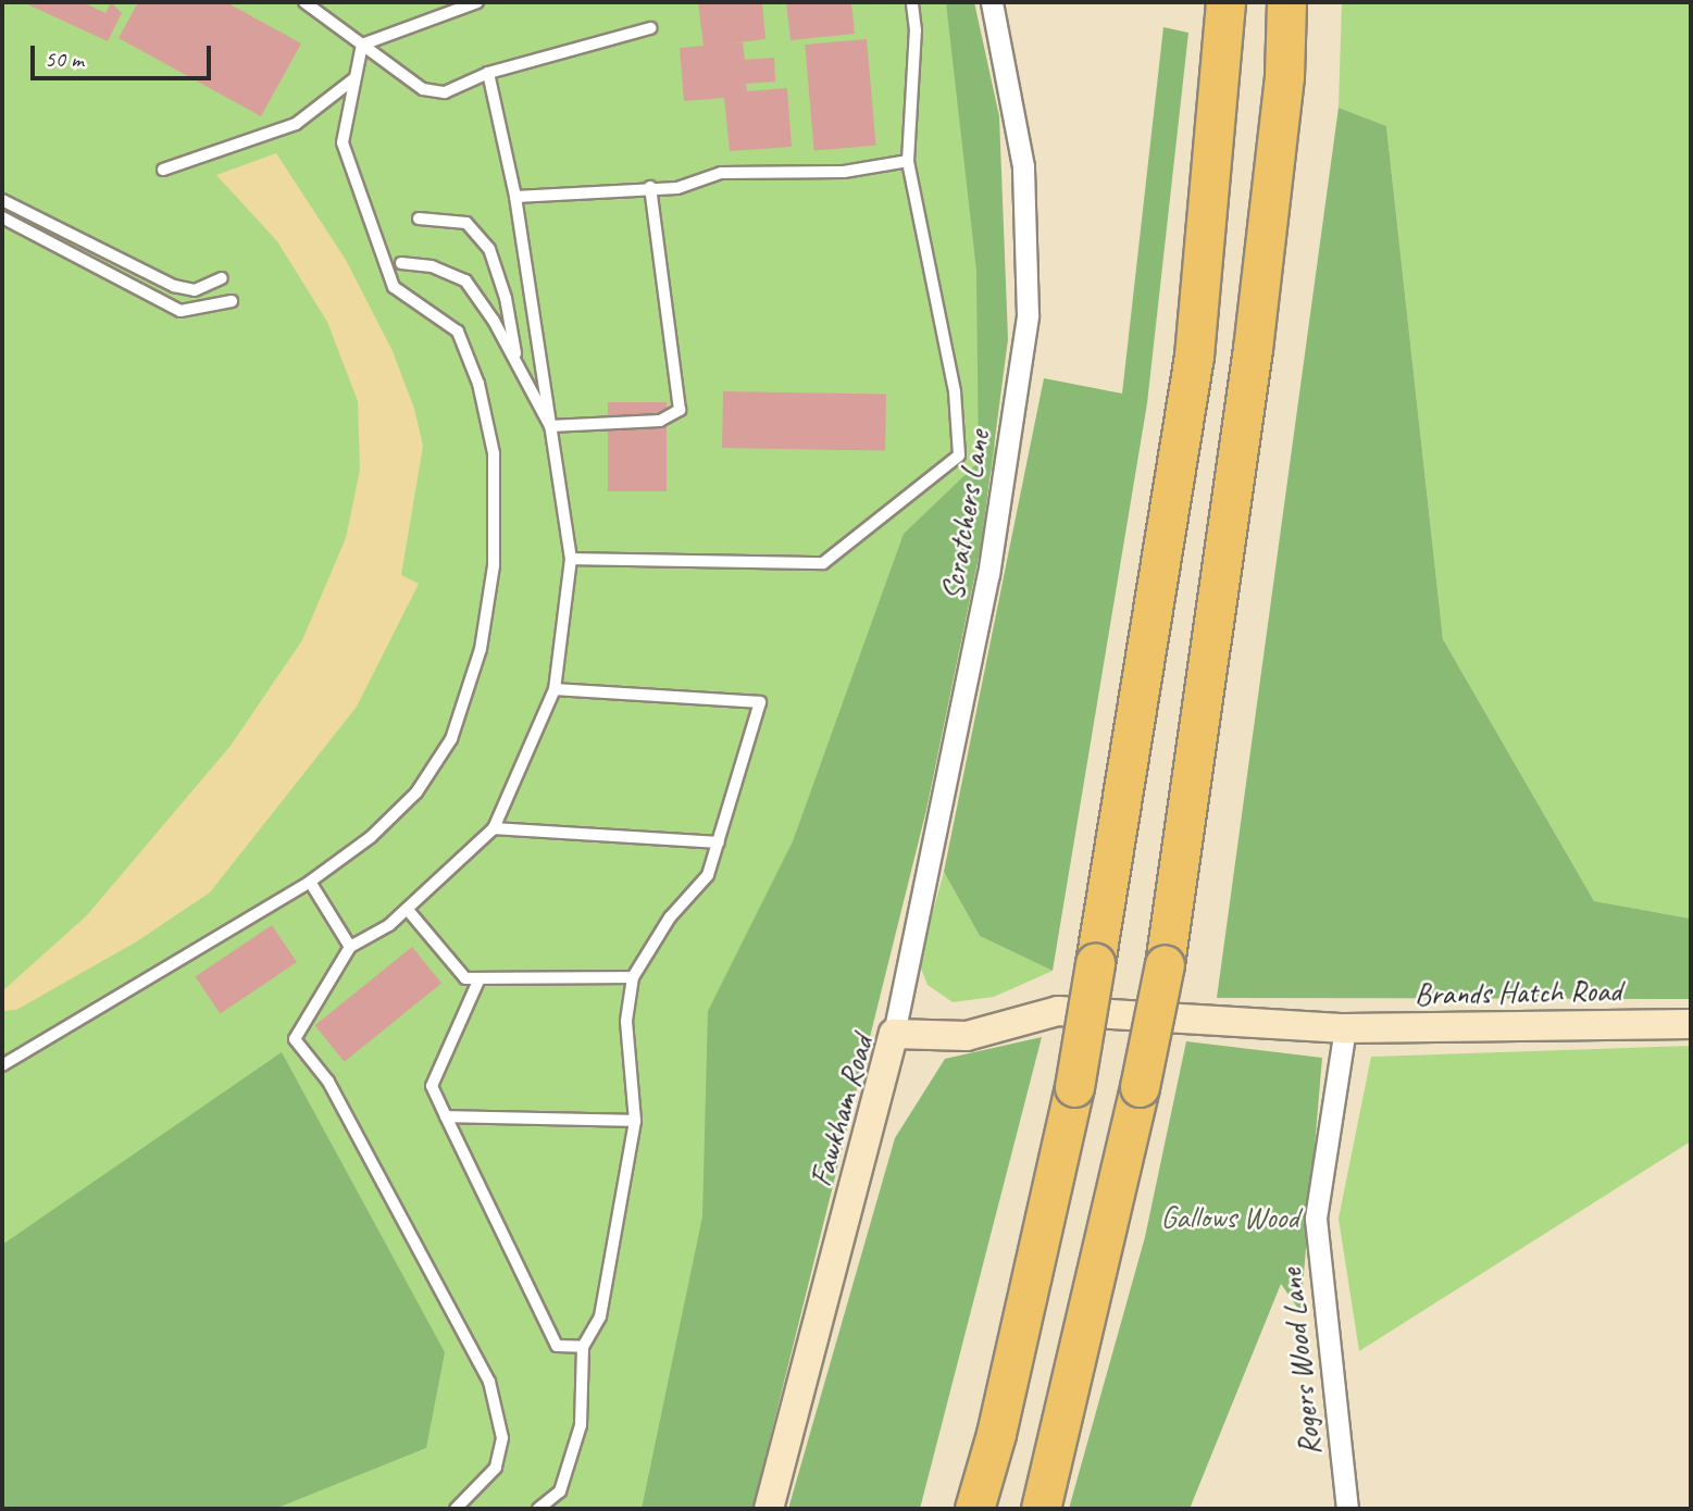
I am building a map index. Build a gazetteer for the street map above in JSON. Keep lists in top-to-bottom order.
{
  "streets": {
    "street": [
      "Scratchers Lane",
      "Brands Hatch Road",
      "Fawkham Road",
      "Rogers Wood Lane"
    ]
  },
  "crossings": [
    ["Scratchers Lane", "Fawkham Road"],
    ["Brands Hatch Road", "Fawkham Road"],
    ["Brands Hatch Road", "Rogers Wood Lane"],
    ["Fawkham Road", "Rogers Wood Lane"]
  ],
  "parks": ["Gallows Wood"],
  "scale_bar": "50 m"
}
